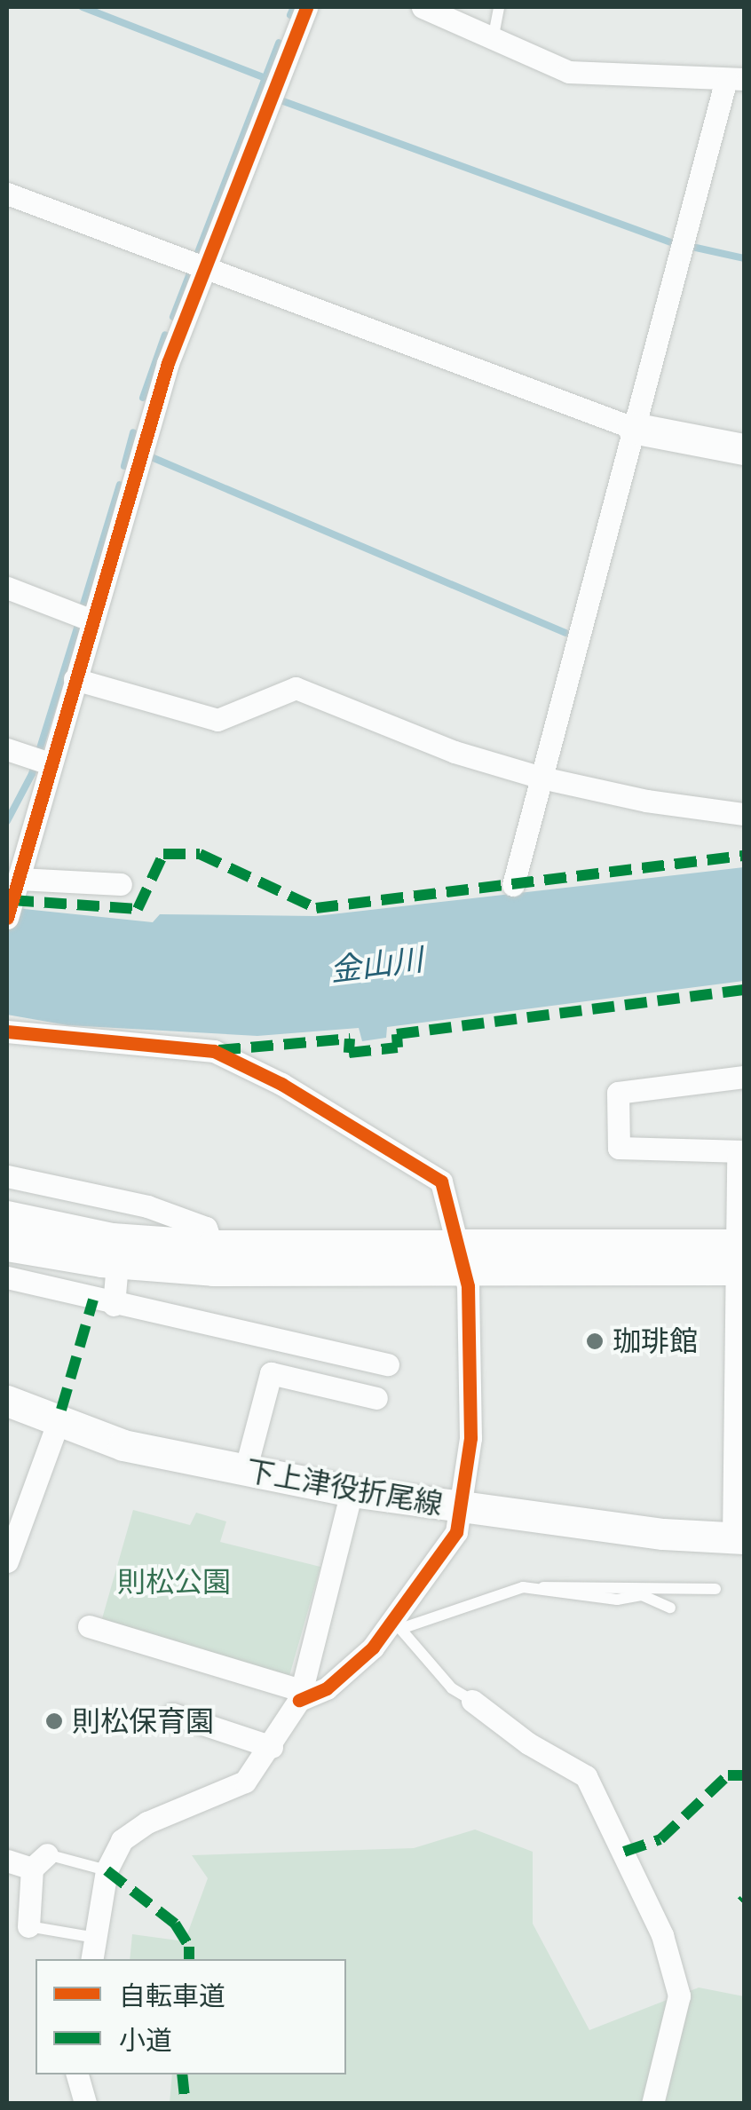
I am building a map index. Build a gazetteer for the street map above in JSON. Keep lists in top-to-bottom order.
{
  "streets": {
    "street": ["下上津役折尾線"]
  },
  "water": ["金山川"],
  "parks": ["則松公園"],
  "places": ["珈琲館", "則松保育園"],
  "legend": ["自転車道", "小道"]
}
